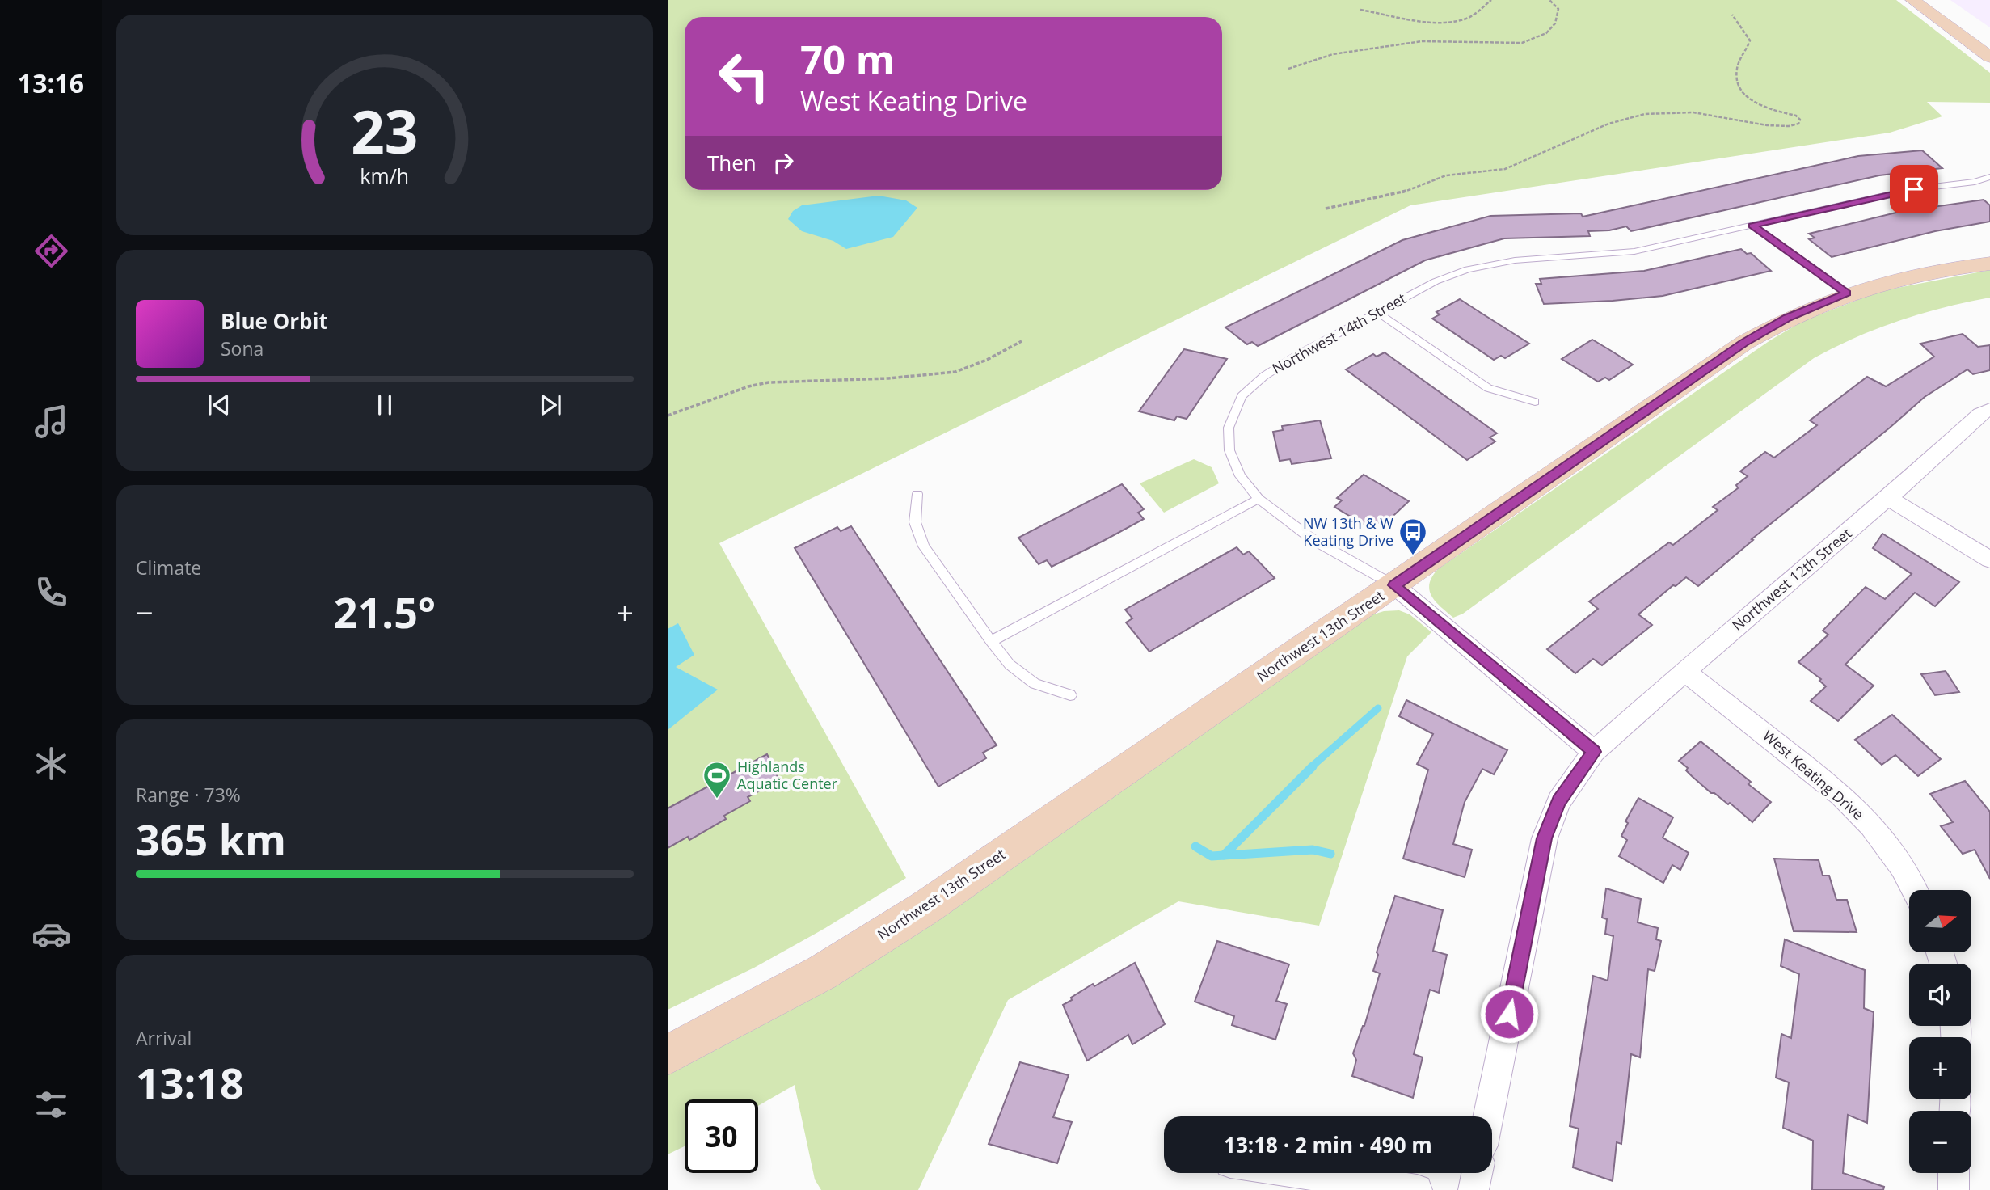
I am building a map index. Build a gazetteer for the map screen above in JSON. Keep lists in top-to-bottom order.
{
  "streets": {
    "main road": ["Northwest 13th Street"],
    "street": ["Northwest 12th Street", "West Keating Drive"],
    "lane": ["Northwest 14th Street"]
  },
  "crossings": [
    ["Northwest 12th Street", "West Keating Drive"]
  ],
  "places": {
    "bus stop": ["NW 13th & W Keating Drive"],
    "sports": ["Highlands Aquatic Center"]
  },
  "north": "right",
  "page": {
    "tabs": "13:16",
    "turn": ["70 m", "West Keating Drive"],
    "then": "Then",
    "song": ["Blue Orbit", "Sona"],
    "tile": [
      "Climate",
      ["Range · 73%", "365 km"],
      ["Arrival", "13:18"]
    ],
    "heat": ["−", "21.5°", "+"],
    "map_buttons": ["+", "−"],
    "limit": "30",
    "trip": "13:18 · 2 min · 490 m",
    "gauge": ["23", "km/h"]
  }
}
